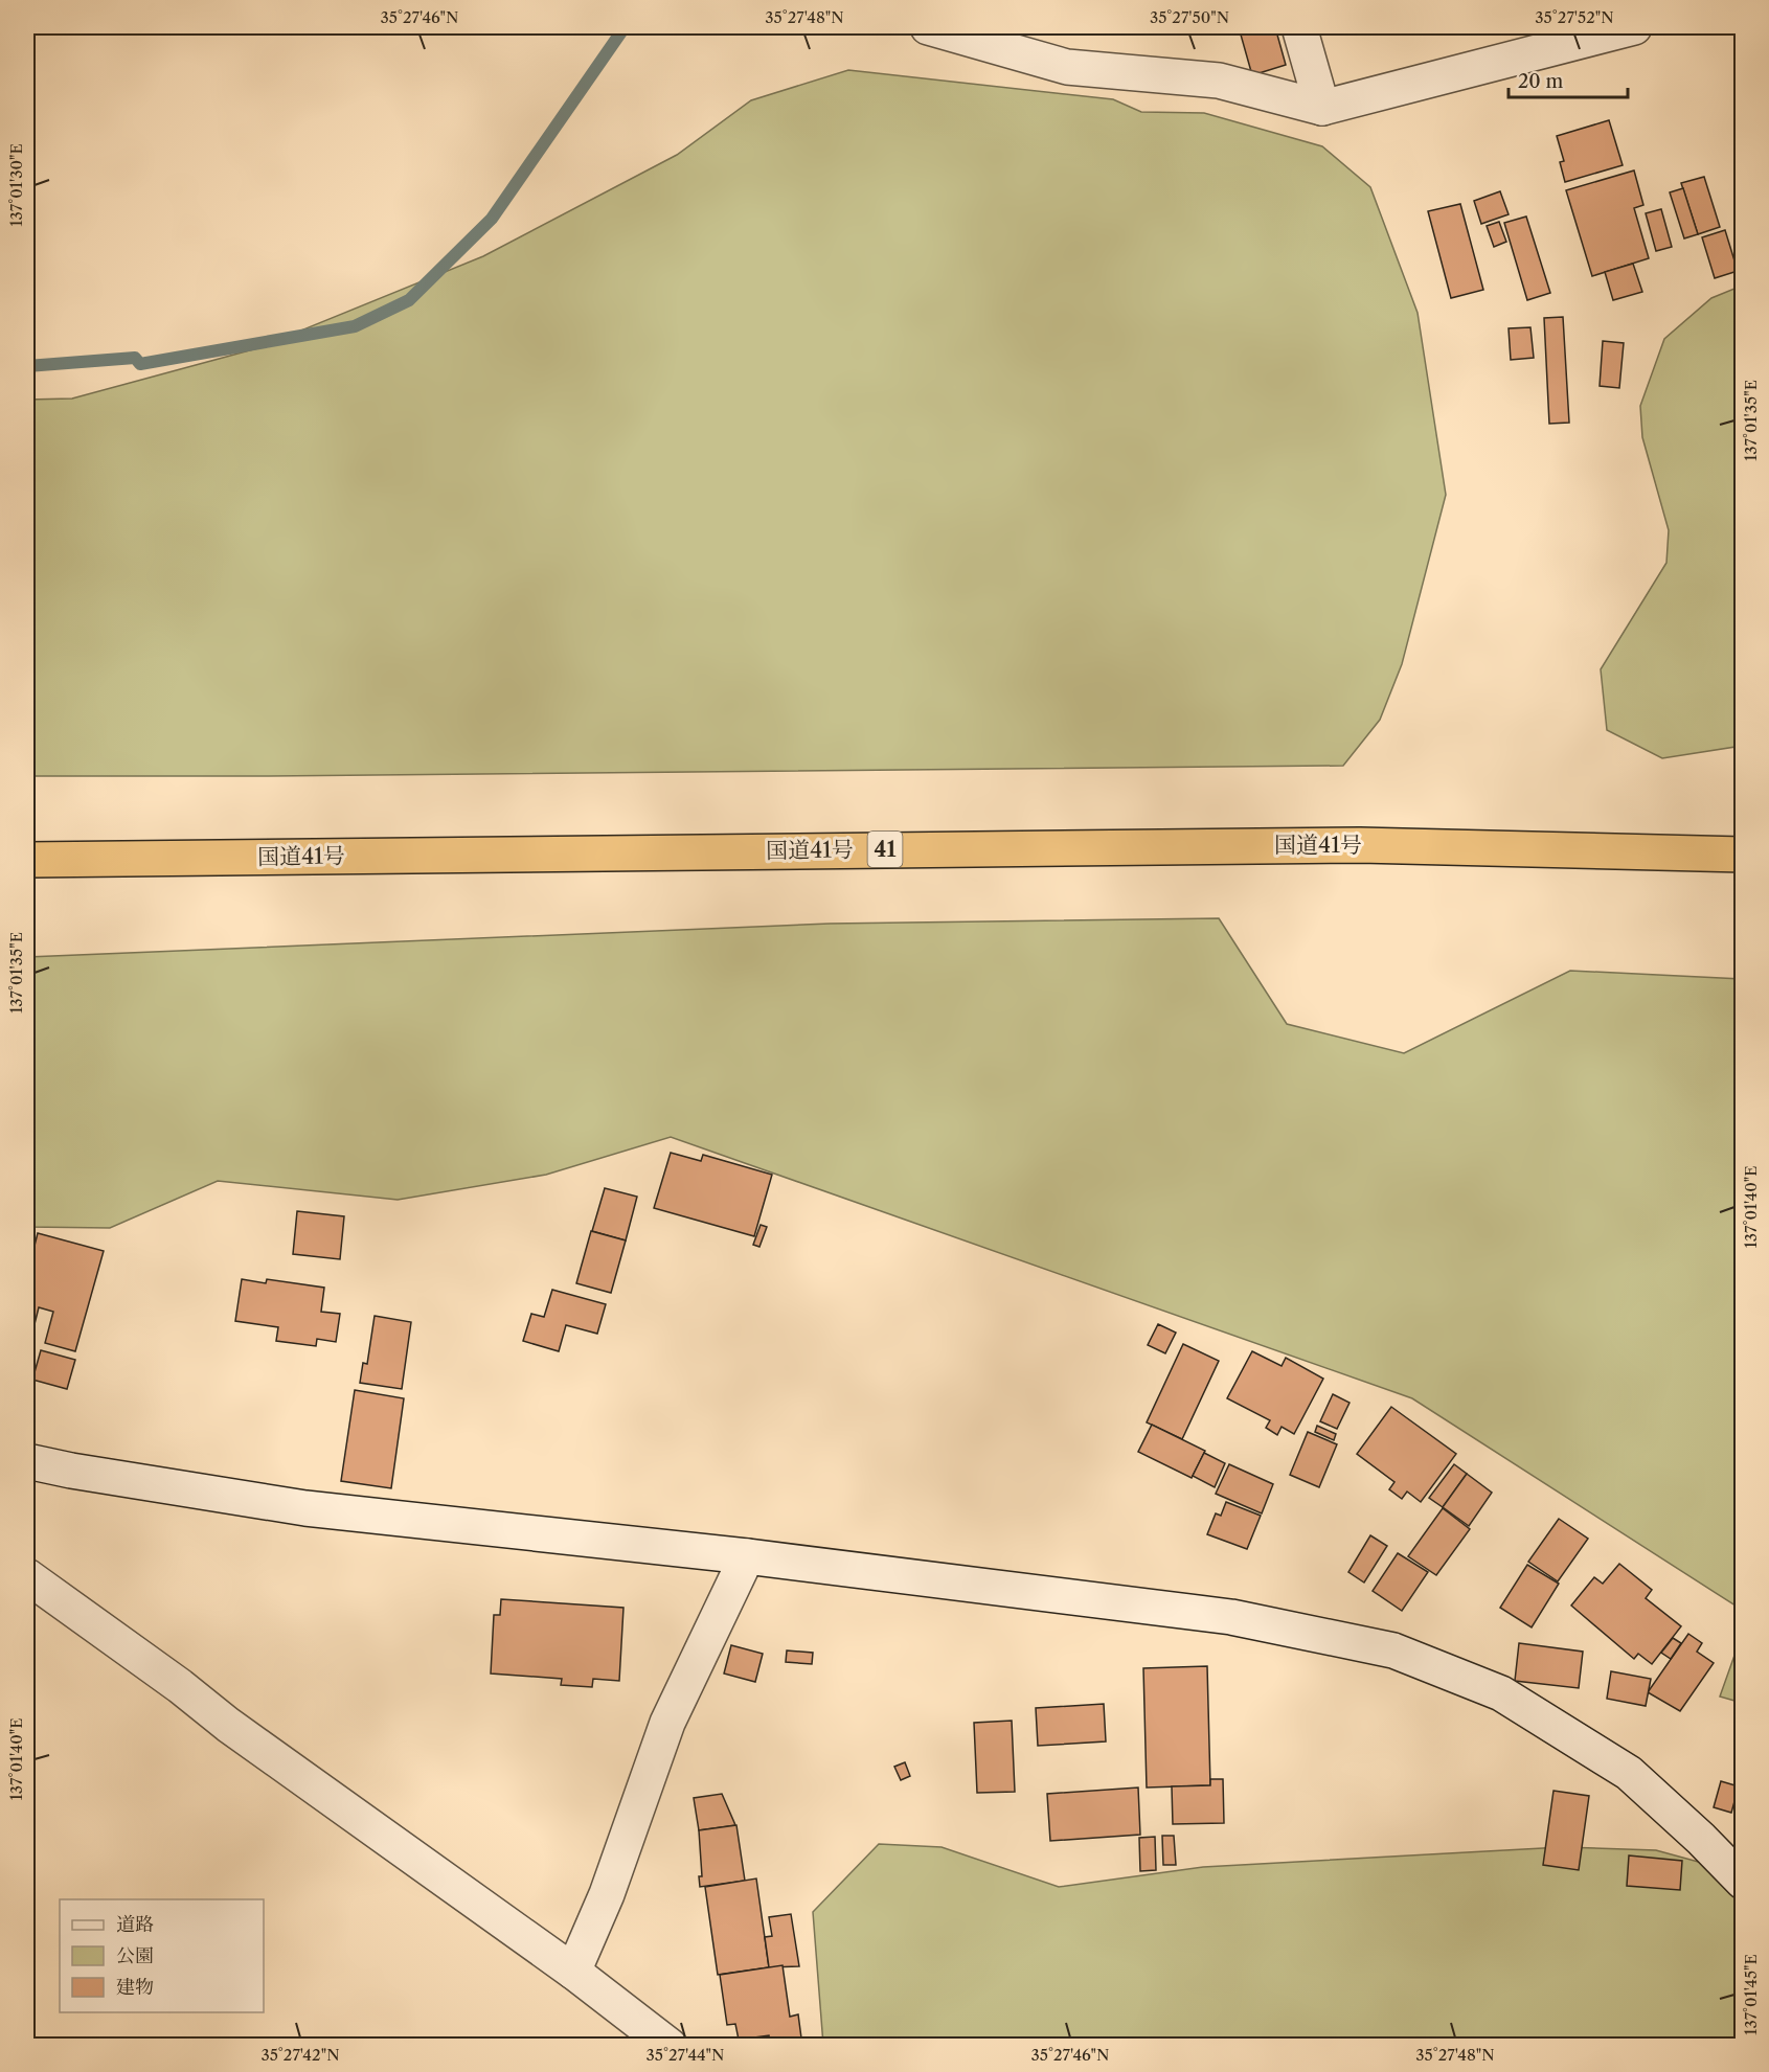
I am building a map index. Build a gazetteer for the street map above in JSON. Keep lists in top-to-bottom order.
{
  "streets": {
    "highway": ["国道41号", "41"]
  },
  "legend": ["道路", "公園", "建物"],
  "scale_bar": "20 m",
  "coordinates": [
    "35°27'46\"N",
    "35°27'48\"N",
    "35°27'50\"N",
    "35°27'52\"N",
    "137°01'30\"E",
    "137°01'35\"E",
    "137°01'40\"E",
    "137°01'45\"E",
    "35°27'42\"N",
    "35°27'44\"N"
  ]
}
